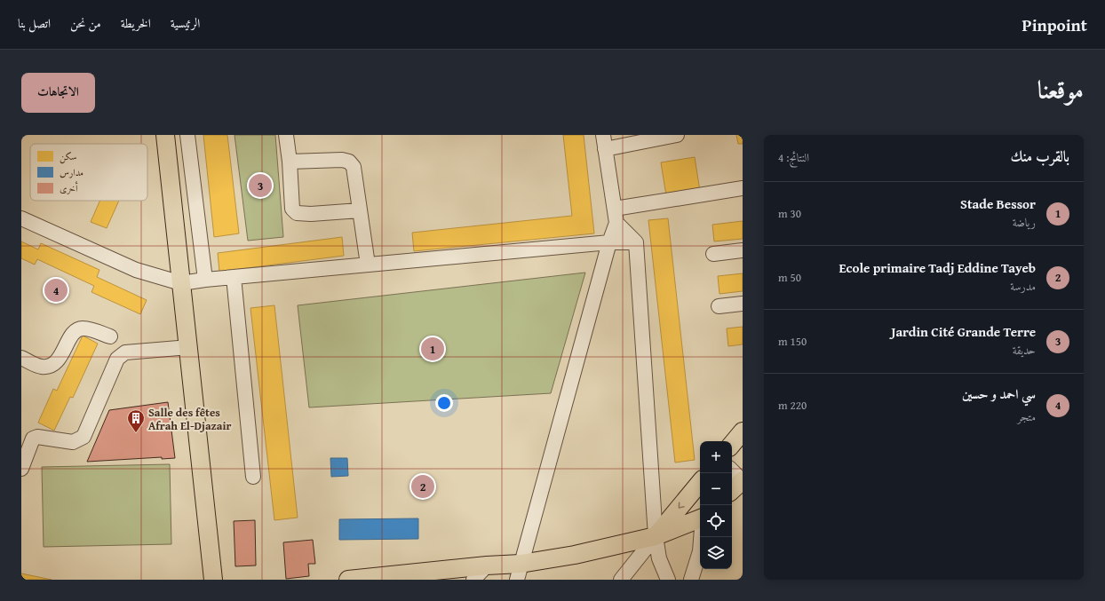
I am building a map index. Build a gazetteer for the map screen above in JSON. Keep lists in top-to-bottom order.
{
  "places": {
    "building": ["Salle des fêtes Afrah El-Djazair"]
  },
  "legend": ["سكن", "مدارس", "أخرى"],
  "page": {
    "header": "Pinpoint",
    "nav": [
      "الرئيسية",
      "الخريطة",
      "من نحن",
      "اتصل بنا"
    ],
    "title": "موقعنا",
    "buttons": "الاتجاهات",
    "heading": ["بالقرب منك", "النتائج: 4"],
    "pins": [
      "3",
      "4",
      "1",
      "2"
    ],
    "list": [
      {
        "mark": "1",
        "name": "Stade Bessor",
        "note": "رياضة",
        "value": "30 m"
      },
      {
        "mark": "2",
        "name": "Ecole primaire Tadj Eddine Tayeb",
        "note": "مدرسة",
        "value": "50 m"
      },
      {
        "mark": "3",
        "name": "Jardin Cité Grande Terre",
        "note": "حديقة",
        "value": "150 m"
      },
      {
        "mark": "4",
        "name": "سي احمد و حسين",
        "note": "متجر",
        "value": "220 m"
      }
    ],
    "map_buttons": ["+", "−"]
  }
}
